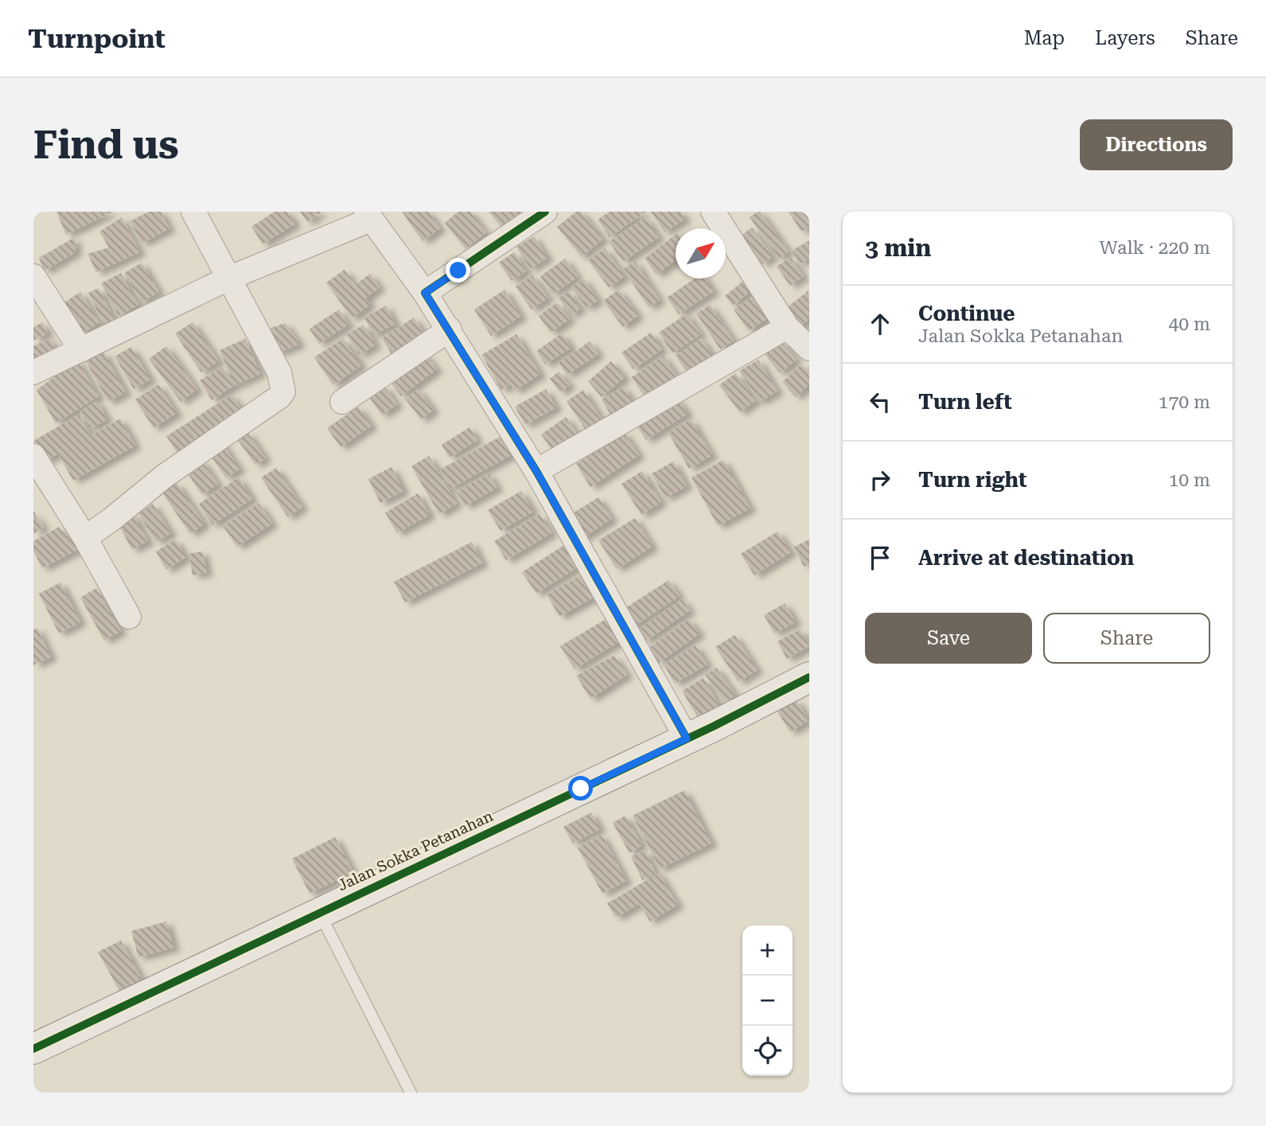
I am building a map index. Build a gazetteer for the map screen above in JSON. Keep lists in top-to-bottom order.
{
  "streets": {
    "street": ["Jalan Sokka Petanahan"]
  },
  "north": "top right",
  "page": {
    "header": "Turnpoint",
    "nav": ["Map", "Layers", "Share"],
    "buttons": [
      "Directions",
      ["Save", "Share"]
    ],
    "title": "Find us",
    "heading": ["3 min", "Walk · 220 m"],
    "list": [
      ["Continue", "Jalan Sokka Petanahan", "40 m"],
      ["Turn left", "170 m"],
      ["Turn right", "10 m"],
      "Arrive at destination"
    ],
    "map_buttons": ["+", "−"]
  }
}
